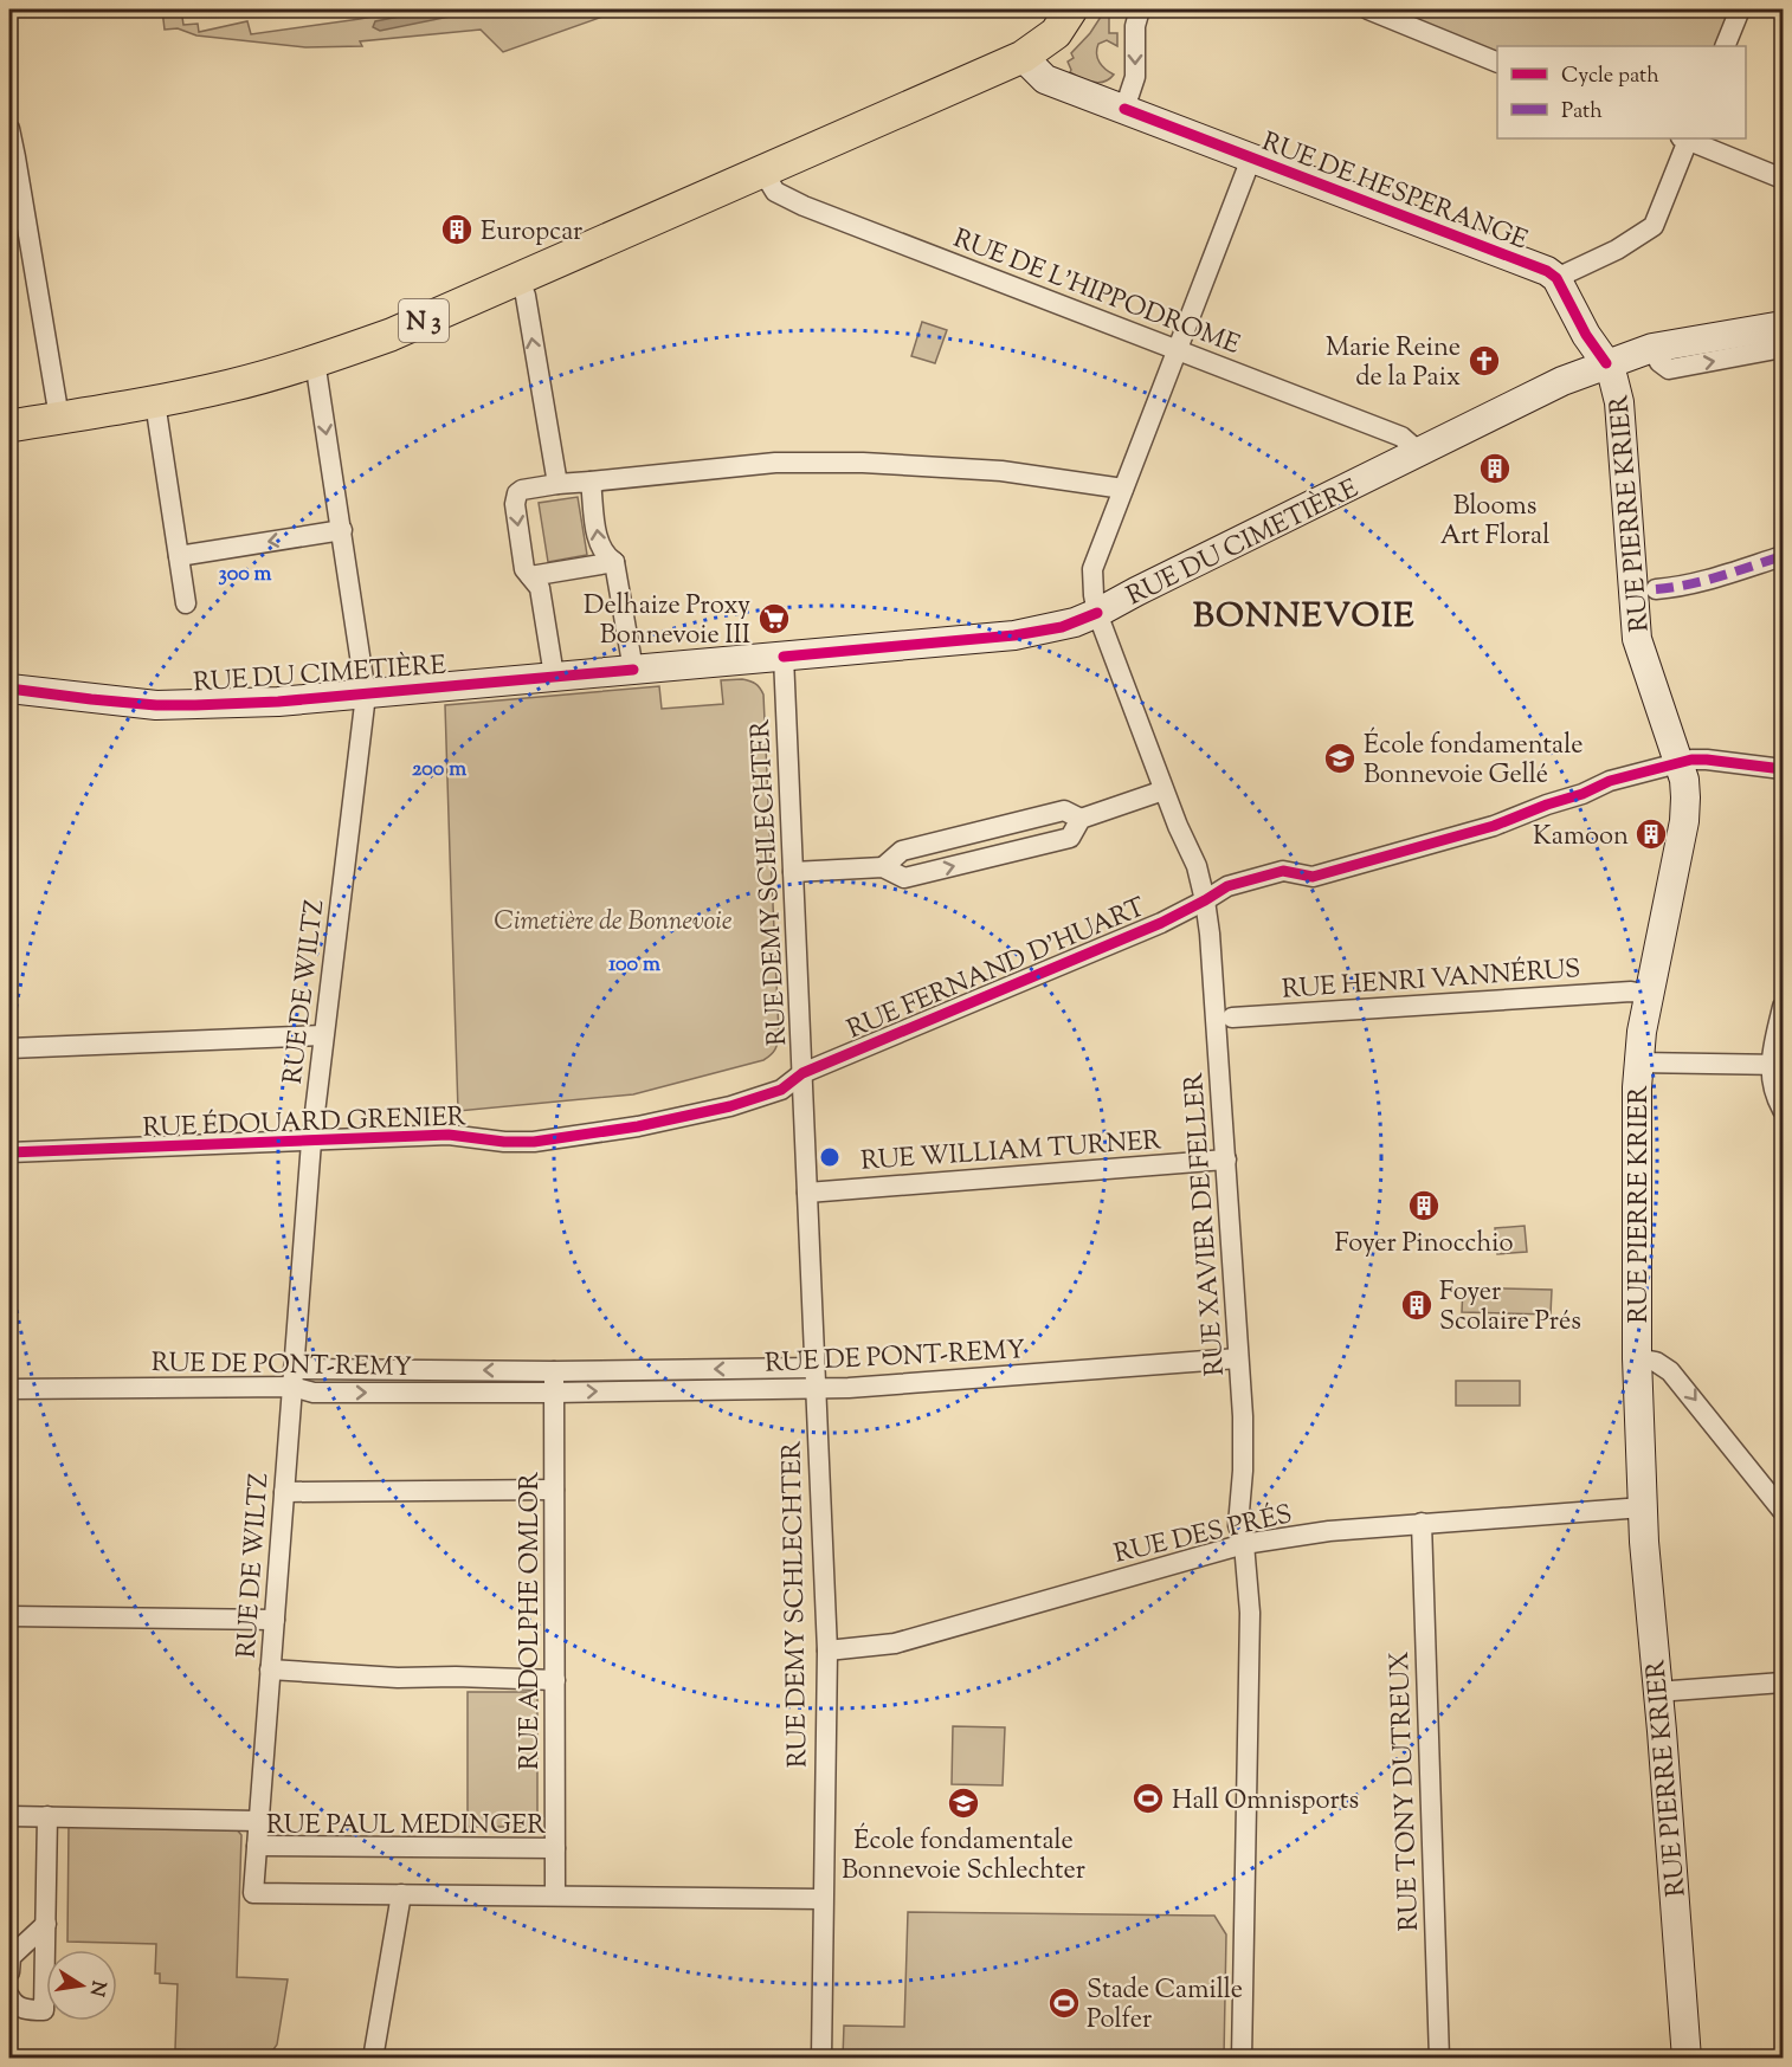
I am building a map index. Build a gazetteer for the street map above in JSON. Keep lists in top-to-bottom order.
{
  "streets": {
    "main road": [
      "RUE DE HESPERANGE",
      "N 3",
      "RUE PIERRE KRIER",
      "RUE DU CIMETIÈRE"
    ],
    "street": [
      "RUE DE L'HIPPODROME",
      "RUE DEMY SCHLECHTER",
      "RUE FERNAND D'HUART",
      "RUE HENRI VANNÉRUS",
      "RUE DE WILTZ",
      "RUE ÉDOUARD GRENIER",
      "RUE WILLIAM TURNER",
      "RUE XAVIER DE FELLER",
      "RUE DE PONT-REMY",
      "RUE DES PRÉS",
      "RUE ADOLPHE OMLOR",
      "RUE TONY DUTREUX",
      "RUE PAUL MEDINGER"
    ]
  },
  "crossings": [
    ["RUE DE HESPERANGE", "N 3"],
    ["RUE DE HESPERANGE", "RUE XAVIER DE FELLER"],
    ["RUE DE L'HIPPODROME", "N 3"],
    ["RUE DE L'HIPPODROME", "RUE DU CIMETIÈRE"],
    ["RUE DE L'HIPPODROME", "RUE XAVIER DE FELLER"],
    ["N 3", "RUE DE WILTZ"],
    ["RUE PIERRE KRIER", "RUE DU CIMETIÈRE"],
    ["RUE PIERRE KRIER", "RUE FERNAND D'HUART"],
    ["RUE PIERRE KRIER", "RUE HENRI VANNÉRUS"],
    ["RUE PIERRE KRIER", "RUE DES PRÉS"],
    ["RUE DU CIMETIÈRE", "RUE DEMY SCHLECHTER"],
    ["RUE DU CIMETIÈRE", "RUE DE WILTZ"],
    ["RUE DU CIMETIÈRE", "RUE XAVIER DE FELLER"],
    ["RUE DEMY SCHLECHTER", "RUE FERNAND D'HUART"],
    ["RUE DEMY SCHLECHTER", "RUE ÉDOUARD GRENIER"],
    ["RUE DEMY SCHLECHTER", "RUE WILLIAM TURNER"],
    ["RUE DEMY SCHLECHTER", "RUE DE PONT-REMY"],
    ["RUE DEMY SCHLECHTER", "RUE DES PRÉS"],
    ["RUE DEMY SCHLECHTER", "RUE PAUL MEDINGER"],
    ["RUE FERNAND D'HUART", "RUE ÉDOUARD GRENIER"],
    ["RUE FERNAND D'HUART", "RUE XAVIER DE FELLER"],
    ["RUE DE WILTZ", "RUE ÉDOUARD GRENIER"],
    ["RUE DE WILTZ", "RUE DE PONT-REMY"],
    ["RUE DE WILTZ", "RUE PAUL MEDINGER"],
    ["RUE WILLIAM TURNER", "RUE XAVIER DE FELLER"],
    ["RUE XAVIER DE FELLER", "RUE DE PONT-REMY"],
    ["RUE XAVIER DE FELLER", "RUE DES PRÉS"],
    ["RUE DE PONT-REMY", "RUE ADOLPHE OMLOR"],
    ["RUE DES PRÉS", "RUE TONY DUTREUX"],
    ["RUE ADOLPHE OMLOR", "RUE PAUL MEDINGER"]
  ],
  "districts": ["BONNEVOIE"],
  "parks": ["Cimetière de Bonnevoie"],
  "places": {
    "building": [
      "Europcar",
      "Blooms Art Floral",
      "Kamoon",
      "Foyer Pinocchio",
      "Foyer Scolaire Prés"
    ],
    "church": ["Marie Reine de la Paix"],
    "supermarket": ["Delhaize Proxy Bonnevoie III"],
    "school or university": ["École fondamentale Bonnevoie Gellé", "École fondamentale Bonnevoie Schlechter"],
    "sports": ["Hall Omnisports", "Stade Camille Polfer"]
  },
  "legend": ["Cycle path", "Path"],
  "north": "right",
  "rings": ["300 m", "200 m", "100 m"]
}
